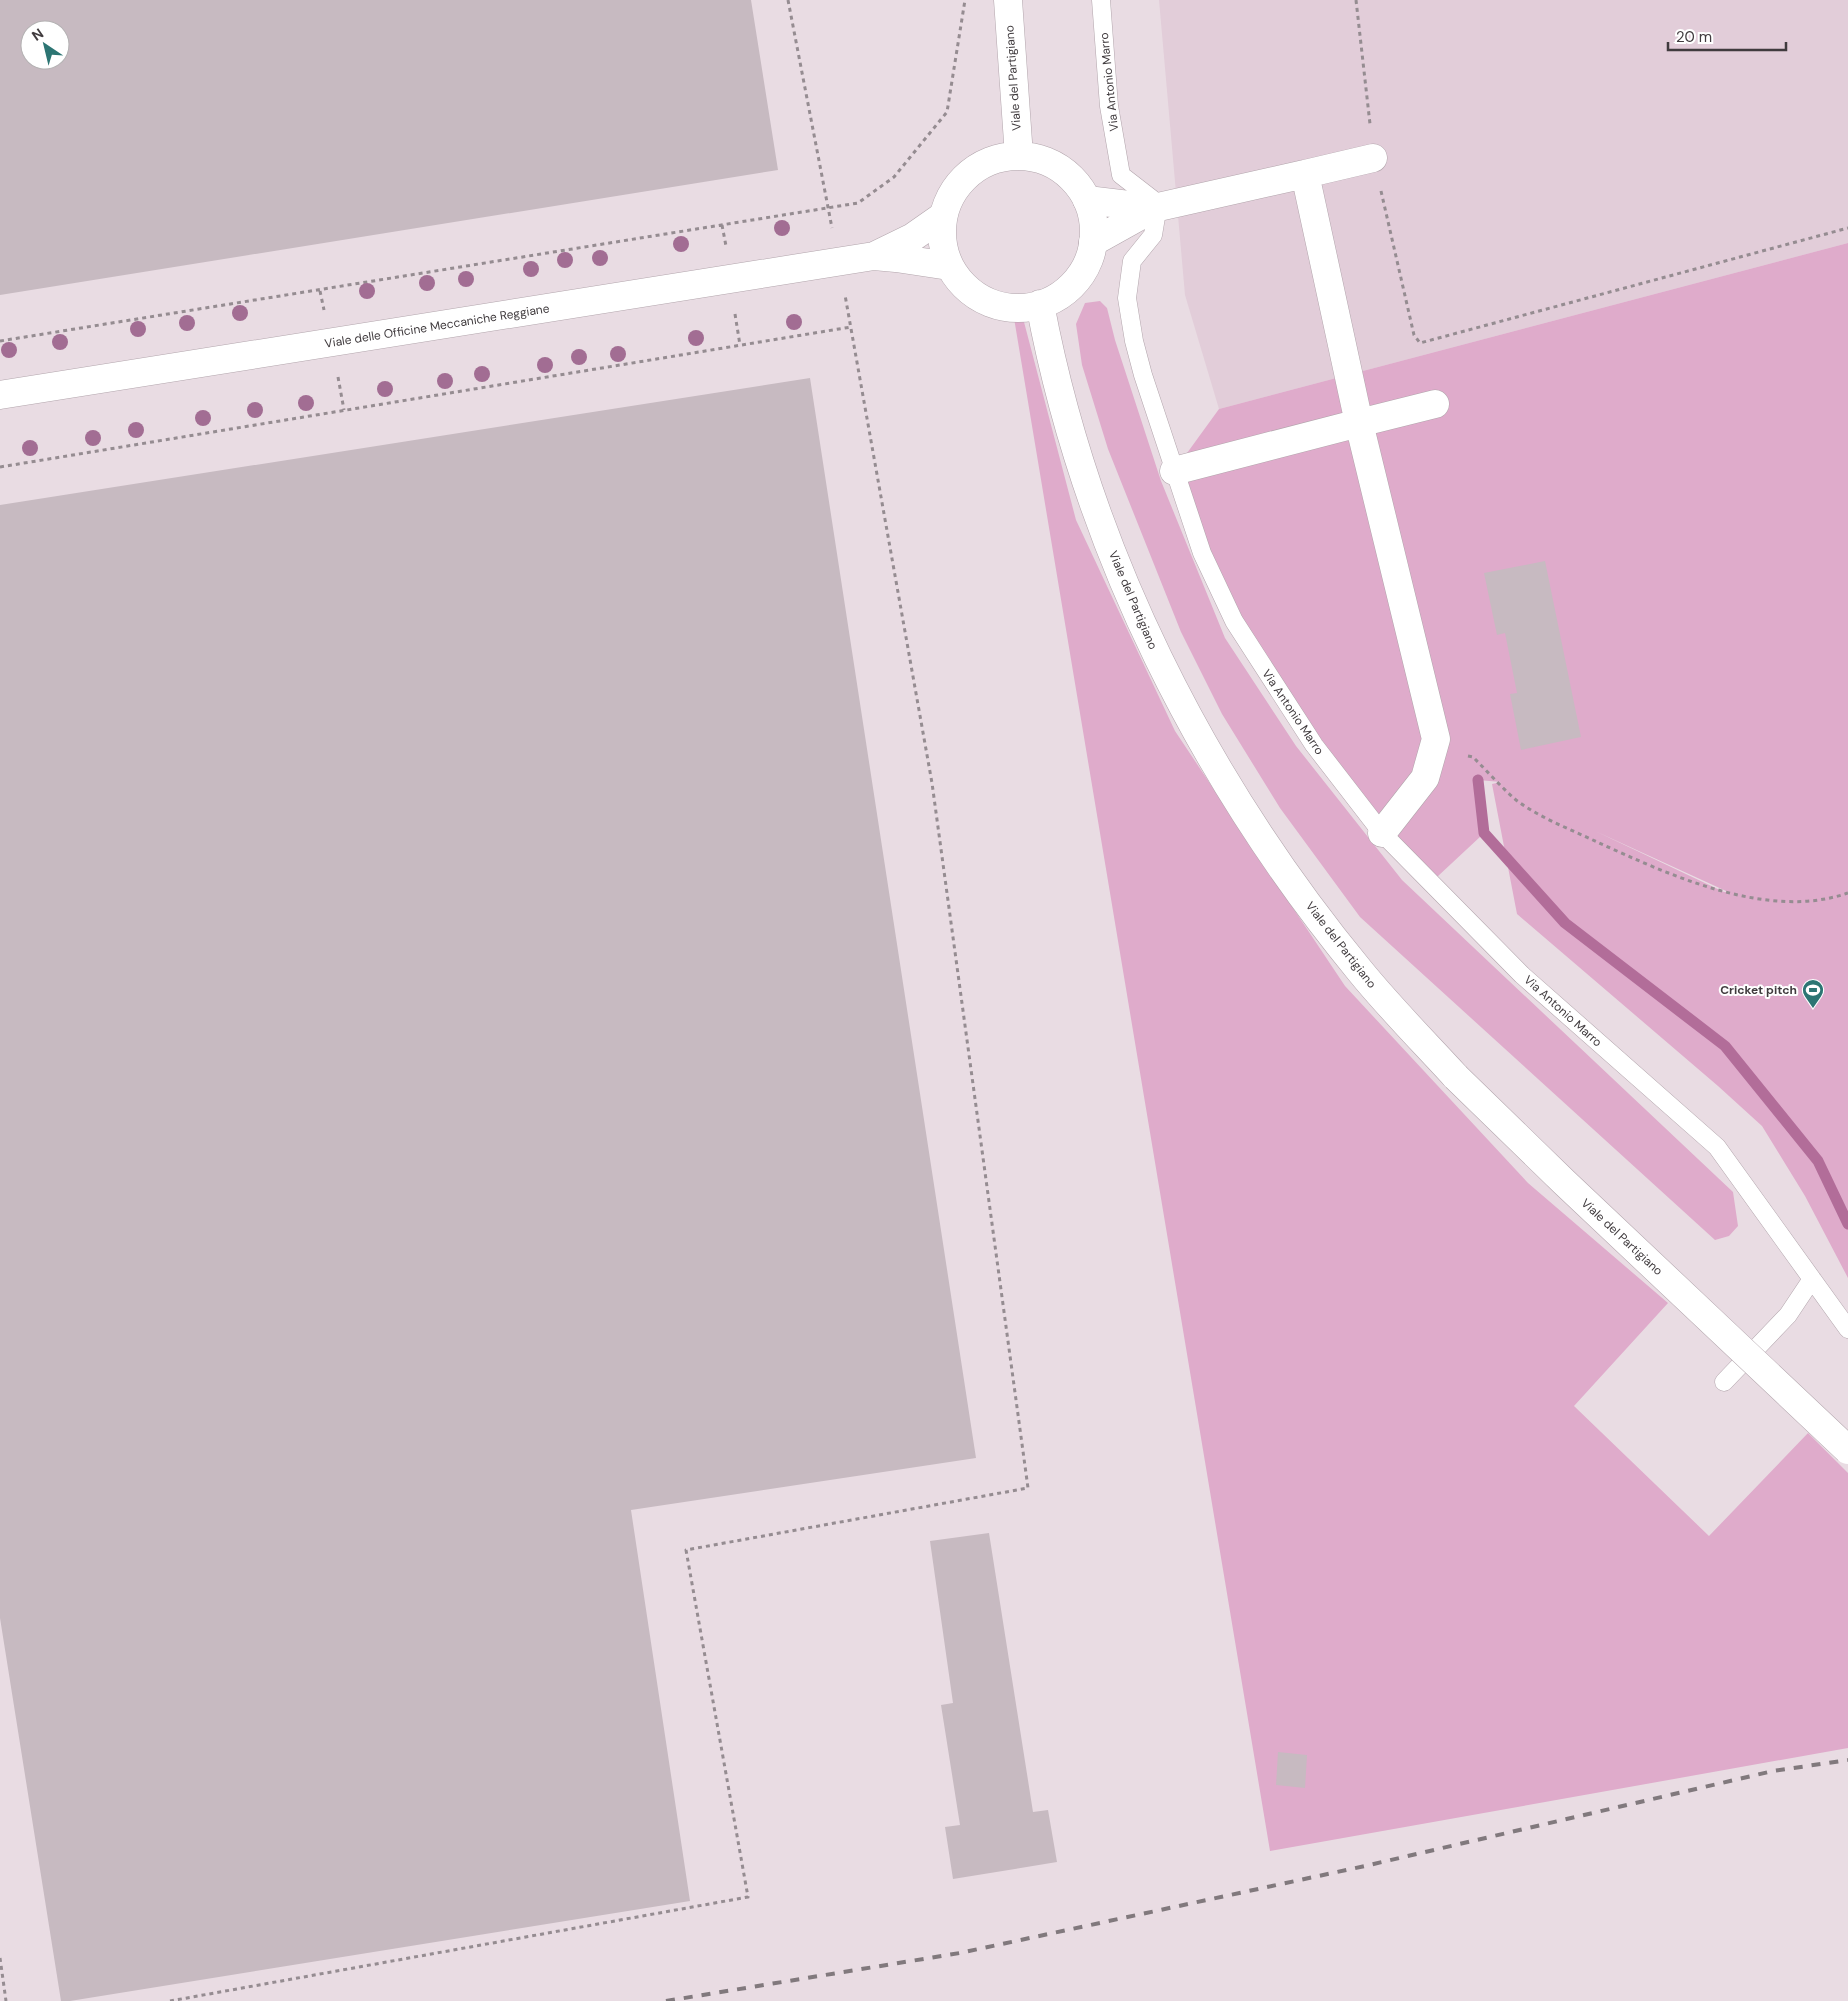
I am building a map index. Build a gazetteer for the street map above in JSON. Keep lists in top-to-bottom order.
{
  "streets": {
    "street": ["Viale del Partigiano", "Viale delle Officine Meccaniche Reggiane"],
    "lane": ["Via Antonio Marro"]
  },
  "crossings": [
    ["Viale del Partigiano", "Viale delle Officine Meccaniche Reggiane"]
  ],
  "places": {
    "sports": ["Cricket pitch"]
  },
  "scale_bar": "20 m",
  "north": "top left"
}
